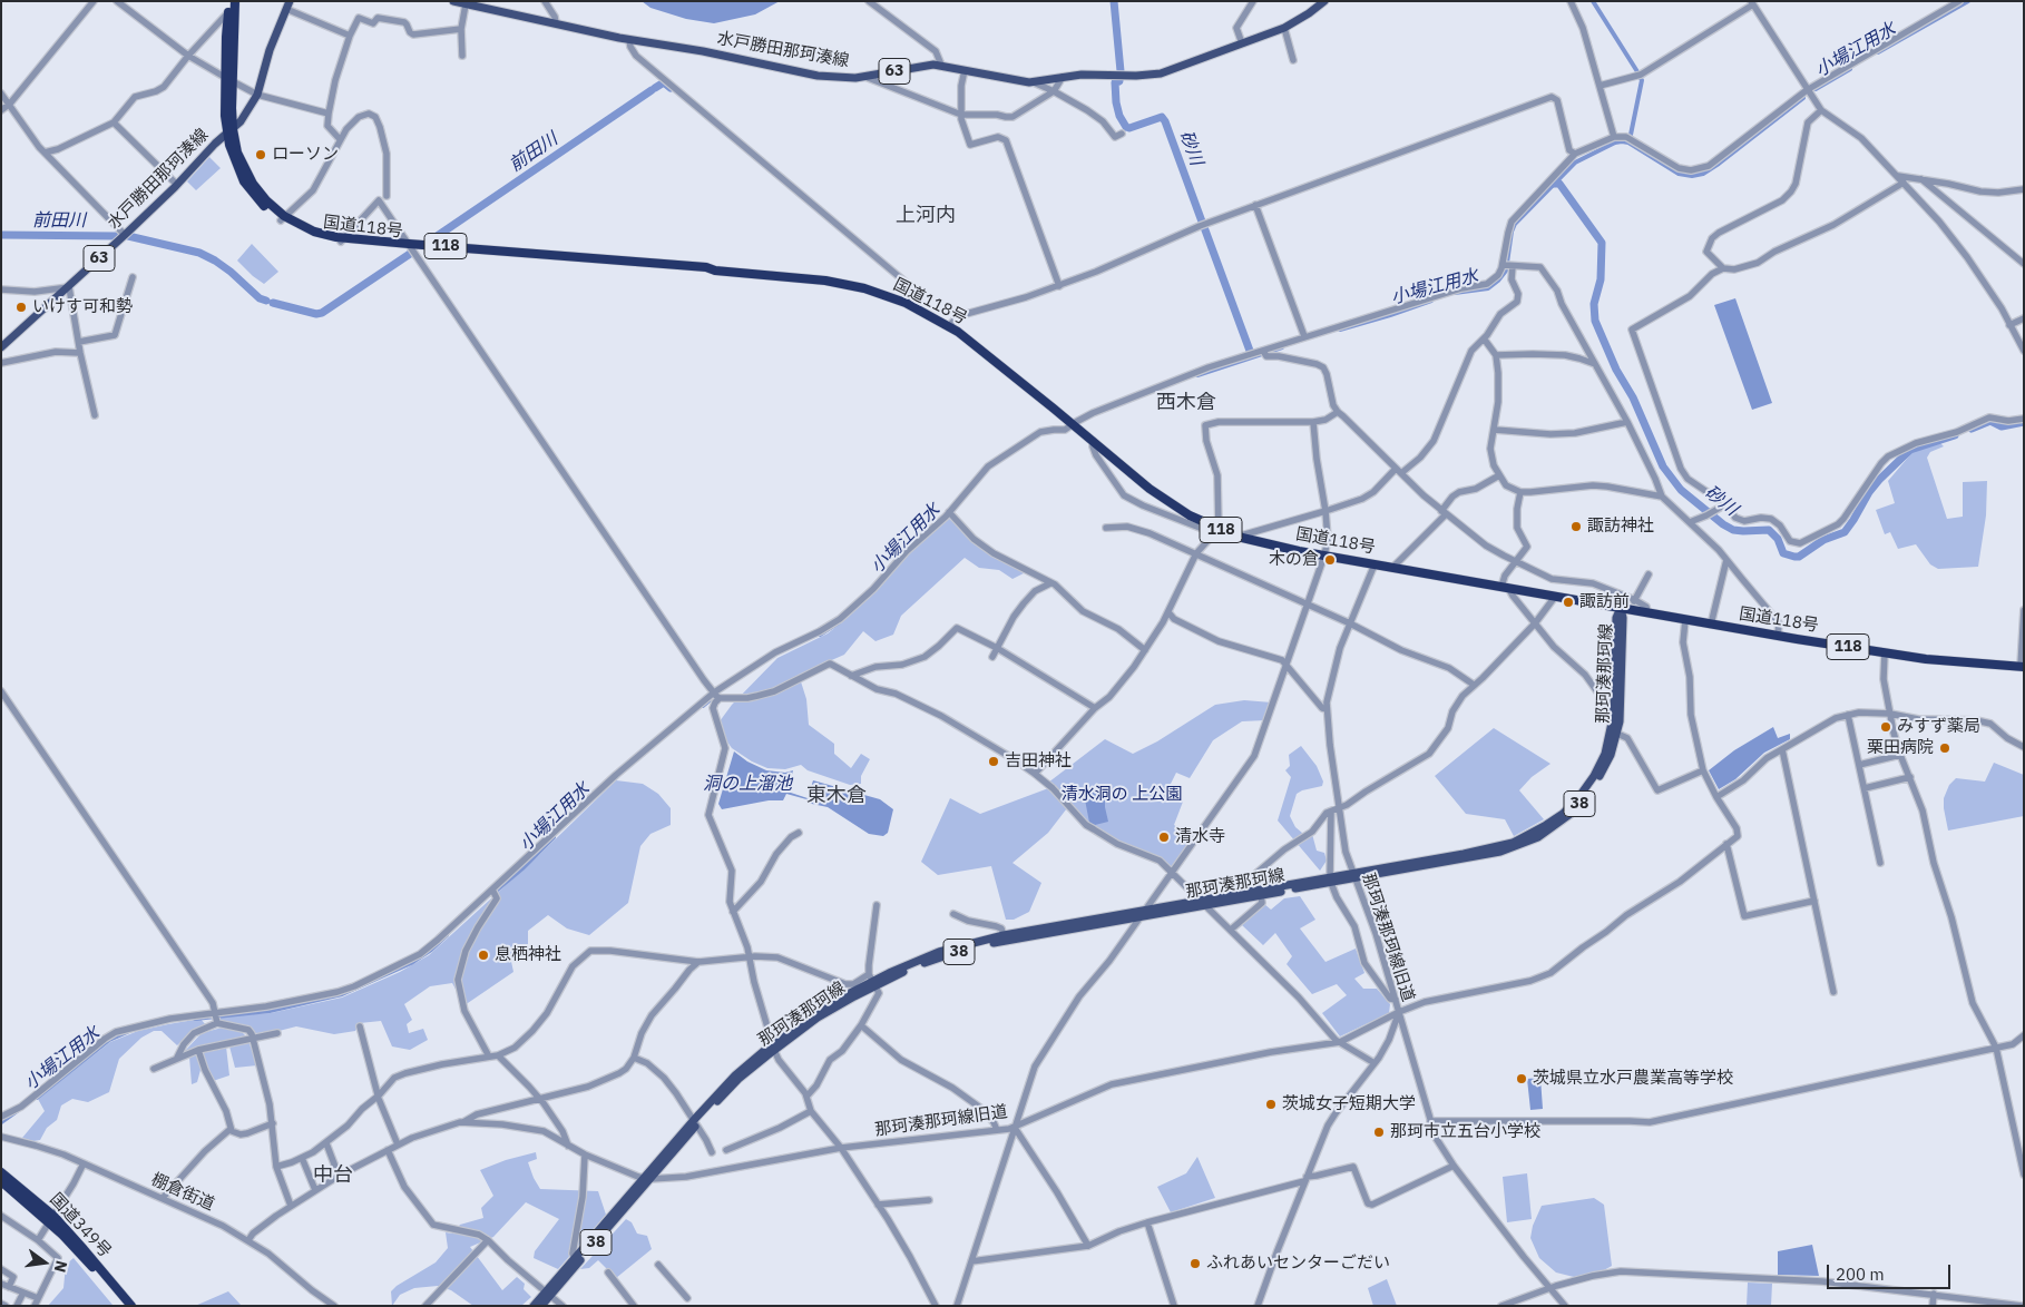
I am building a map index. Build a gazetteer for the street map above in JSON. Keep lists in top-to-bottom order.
{
  "streets": {
    "highway": ["国道118号", "118", "国道349号"],
    "main road": [
      "水戸勝田那珂湊線",
      "63",
      "那珂湊那珂線",
      "38"
    ],
    "street": ["那珂湊那珂線旧道", "棚倉街道"]
  },
  "crossings": [
    ["水戸勝田那珂湊線", "国道118号"],
    ["国道118号", "那珂湊那珂線"],
    ["国道118号", "那珂湊那珂線旧道"],
    ["那珂湊那珂線", "那珂湊那珂線旧道"],
    ["那珂湊那珂線旧道", "棚倉街道"]
  ],
  "districts": [
    "上河内",
    "西木倉",
    "東木倉",
    "中台"
  ],
  "water": [
    "小場江用水",
    "砂川",
    "前田川",
    "洞の上溜池"
  ],
  "parks": ["清水洞の 上公園"],
  "places": [
    "ローソン",
    "いけす可和勢",
    "諏訪神社",
    "木の倉",
    "諏訪前",
    "みすず薬局",
    "栗田病院",
    "吉田神社",
    "清水寺",
    "息栖神社",
    "茨城県立水戸農業高等学校",
    "茨城女子短期大学",
    "那珂市立五台小学校",
    "ふれあいセンターごだい"
  ],
  "scale_bar": "200 m",
  "north": "right"
}
